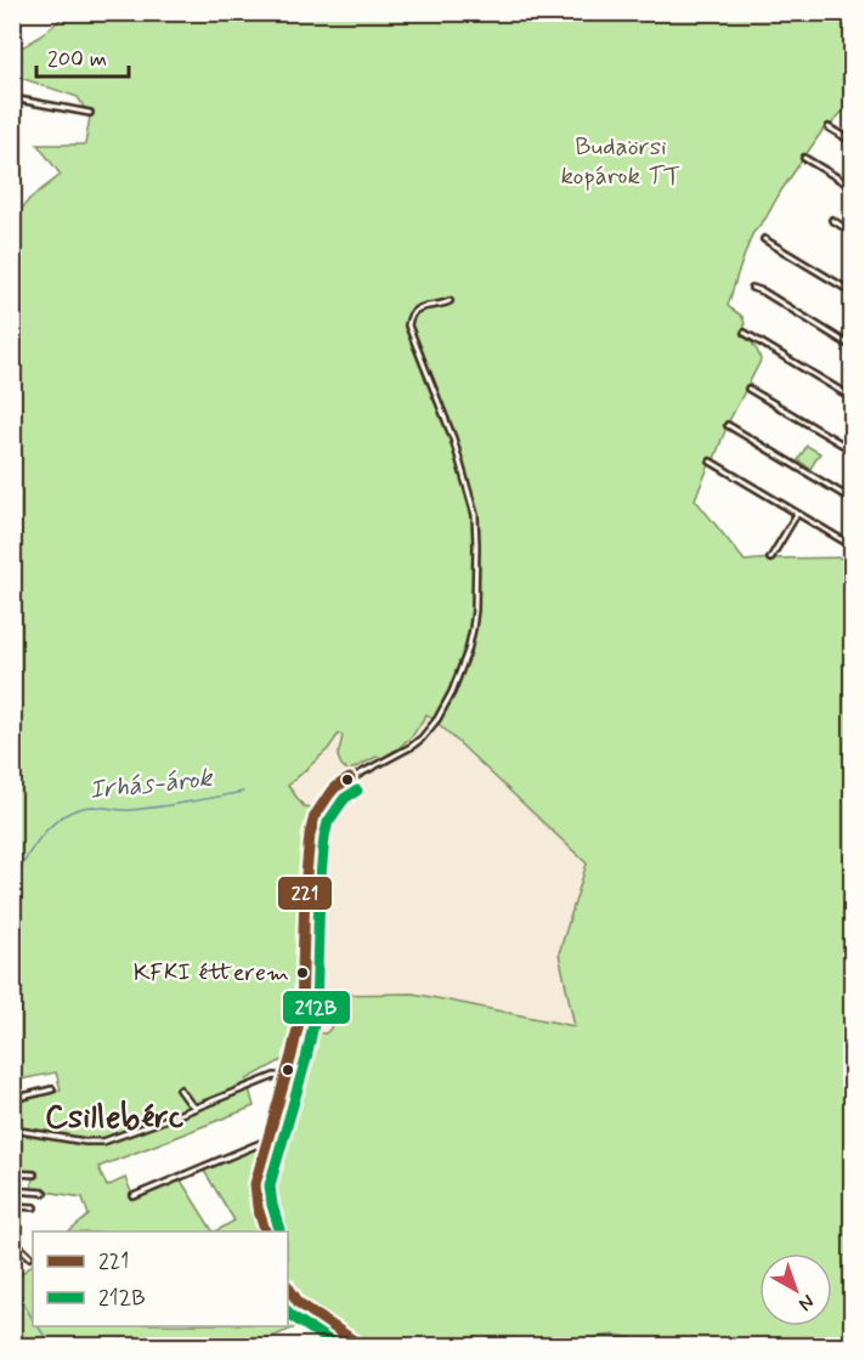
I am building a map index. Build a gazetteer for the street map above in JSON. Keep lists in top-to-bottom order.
{
  "districts": ["Csillebérc"],
  "water": ["Irhás-árok"],
  "parks": ["Budaörsi kopárok TT"],
  "places": ["KFKI étterem"],
  "lines": ["transit line 221", "transit line 212B"],
  "legend": ["221", "212B"],
  "scale_bar": "200 m",
  "north": "bottom right"
}
